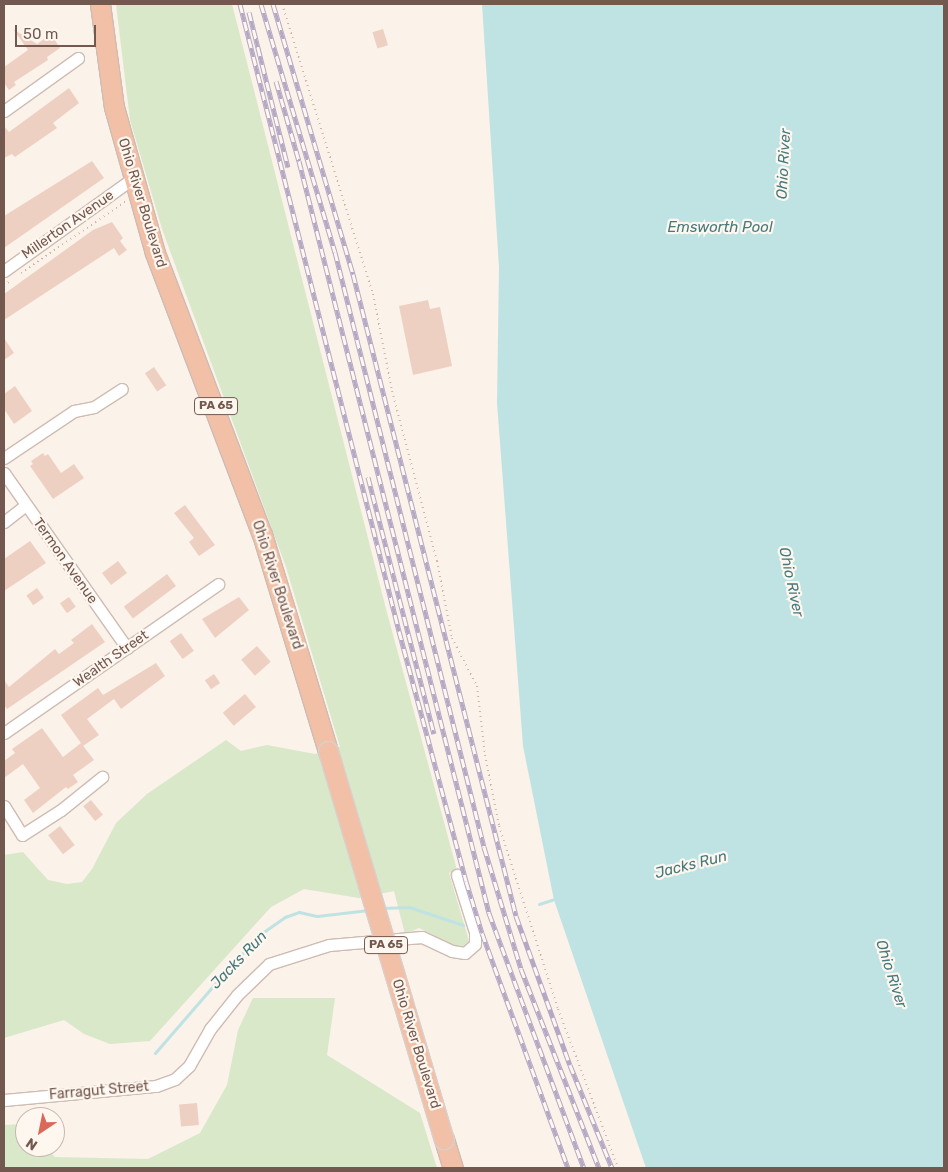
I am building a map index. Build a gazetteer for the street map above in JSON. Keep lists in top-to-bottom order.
{
  "streets": {
    "highway": ["Ohio River Boulevard", "PA 65"],
    "street": [
      "Millerton Avenue",
      "Termon Avenue",
      "Wealth Street",
      "Farragut Street"
    ]
  },
  "crossings": [
    ["Ohio River Boulevard", "Millerton Avenue"],
    ["Termon Avenue", "Wealth Street"]
  ],
  "water": ["Ohio River", "Emsworth Pool", "Jacks Run"],
  "scale_bar": "50 m",
  "north": "bottom left"
}
